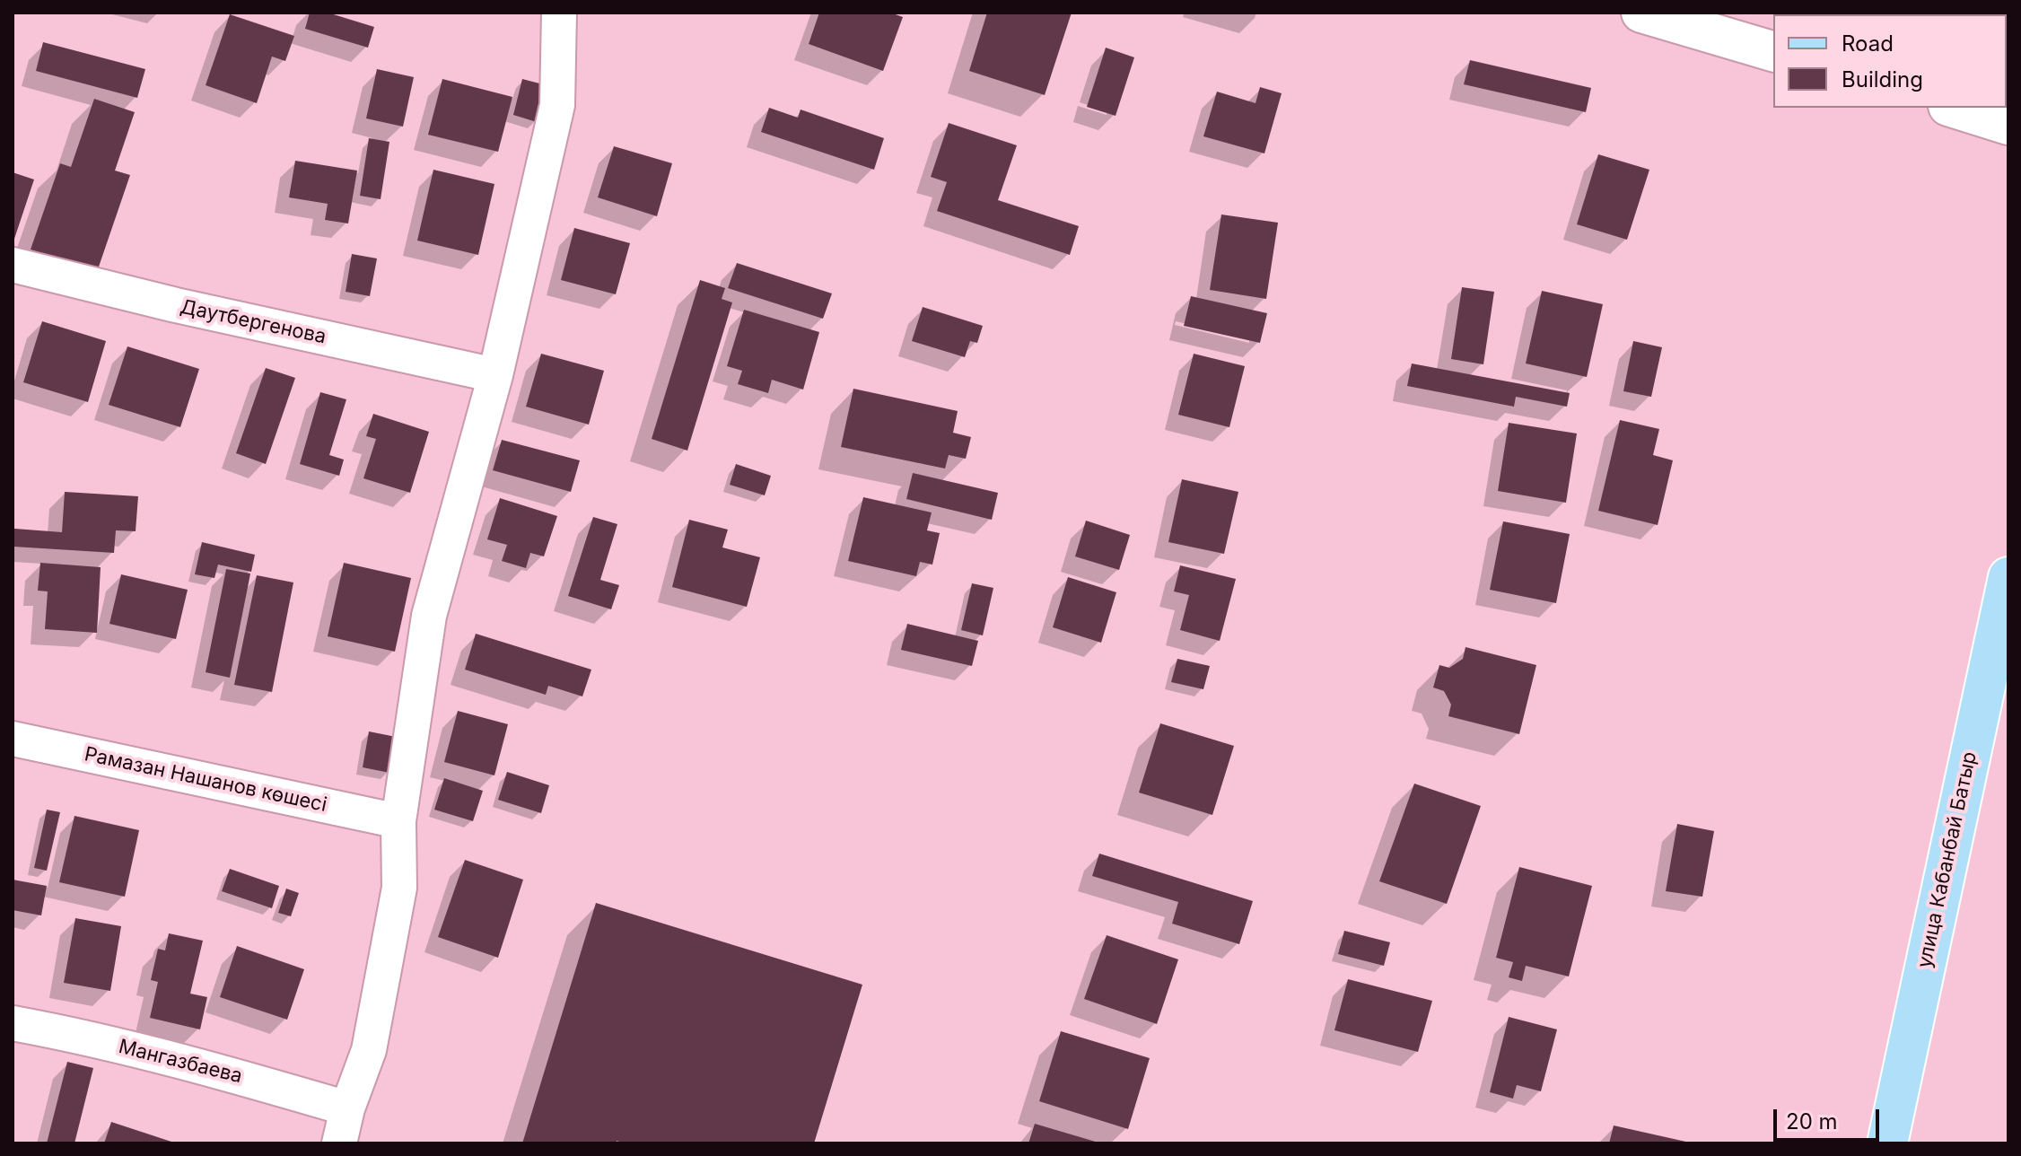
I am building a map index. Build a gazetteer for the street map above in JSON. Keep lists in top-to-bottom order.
{
  "streets": {
    "main road": ["улица Кабанбай Батыр"],
    "street": ["Даутбергенова", "Рамазан Нашанов көшесі", "Мангазбаева"]
  },
  "legend": ["Road", "Building"],
  "scale_bar": "20 m"
}
